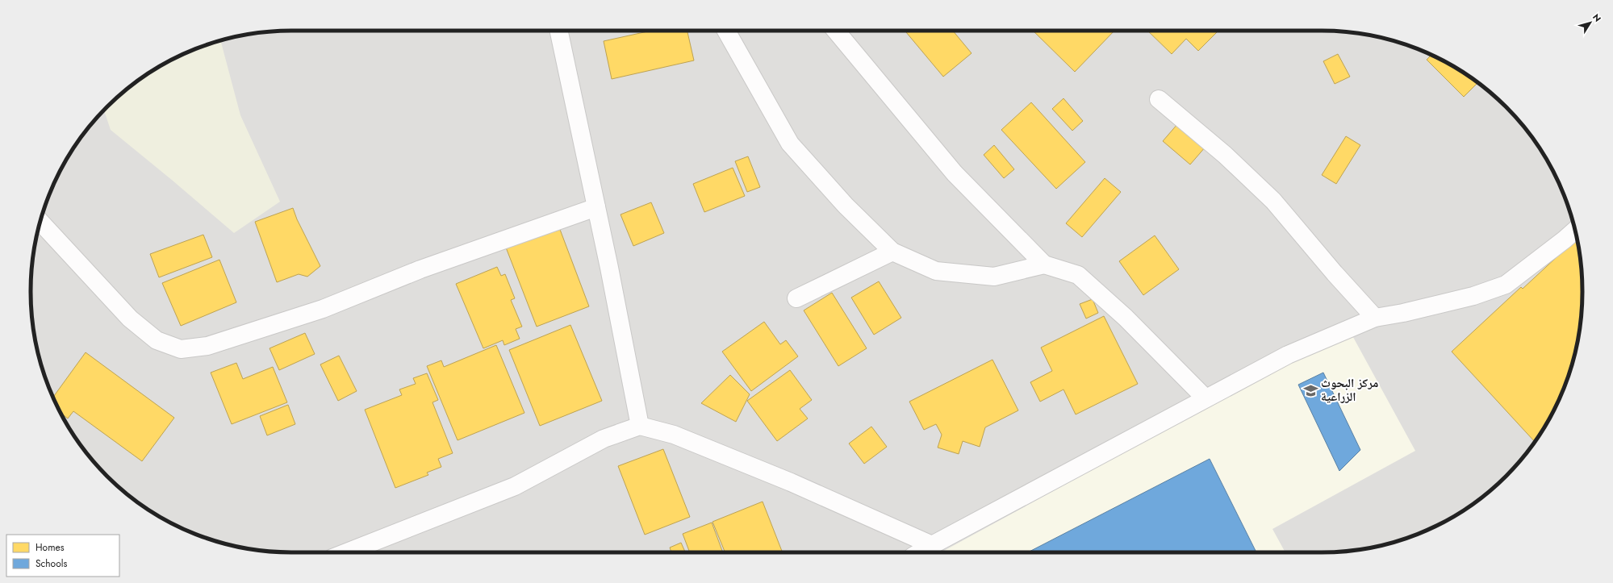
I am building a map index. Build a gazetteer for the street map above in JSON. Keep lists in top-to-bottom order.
{
  "places": {
    "school or university": ["مركز البحوث الزراعية"]
  },
  "legend": ["Homes", "Schools"],
  "north": "top right"
}
